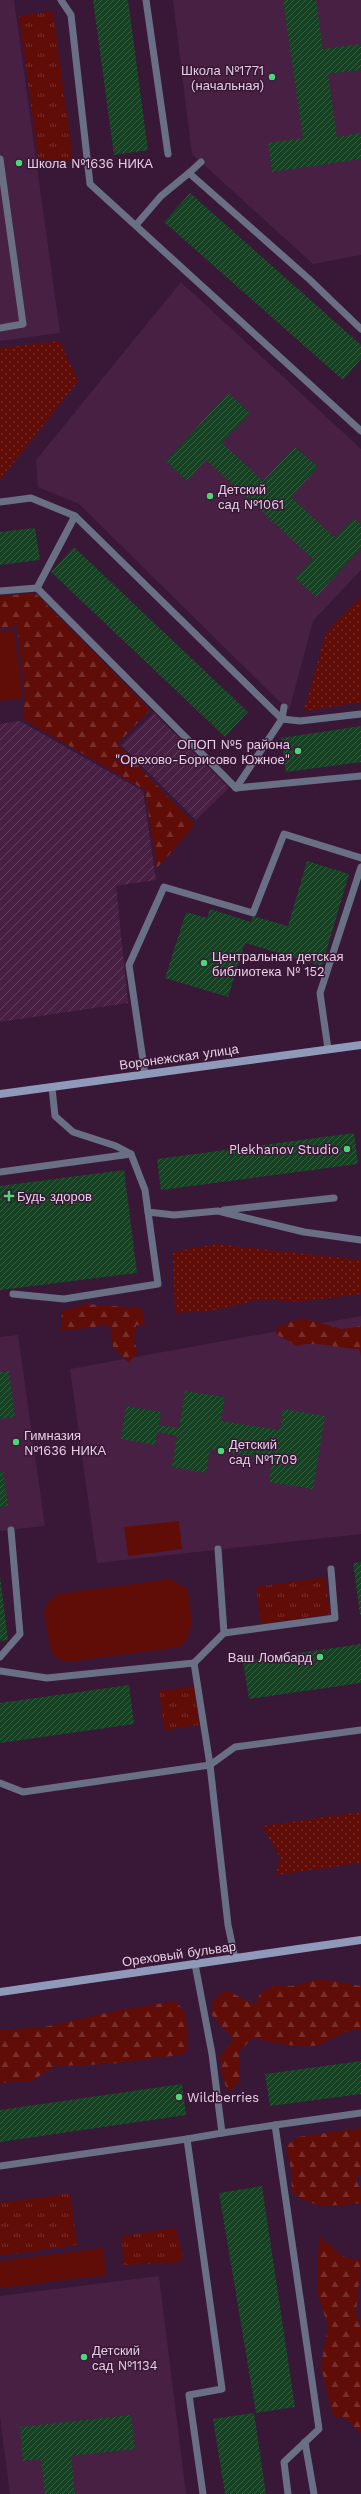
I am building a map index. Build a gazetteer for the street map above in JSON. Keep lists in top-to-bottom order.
{
  "streets": {
    "street": ["Воронежская улица", "Ореховый бульвар"]
  },
  "places": {
    "other": [
      "Школа №1771 (начальная)",
      "Школа №1636 НИКА",
      "Детский сад №1061",
      "ОПОП №5 района \"Орехово-Борисово Южное\"",
      "Центральная детская библиотека № 152",
      "Plekhanov Studio",
      "Гимназия №1636 НИКА",
      "Детский сад №1709",
      "Ваш Ломбард",
      "Wildberries",
      "Детский сад №1134"
    ],
    "health": ["Будь здоров"]
  }
}
